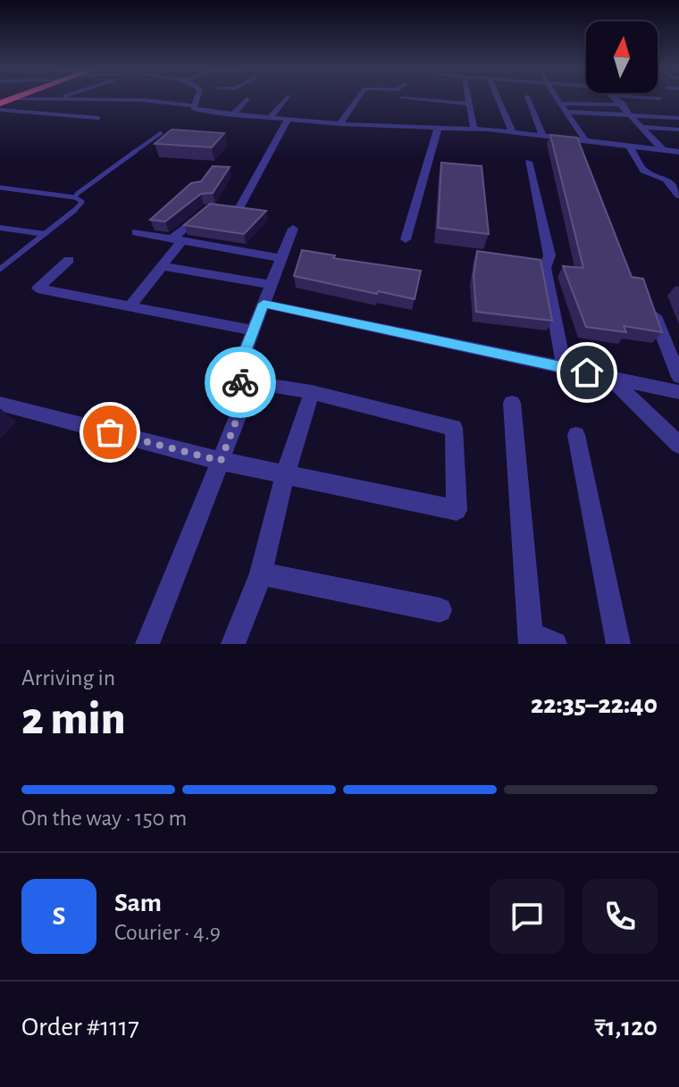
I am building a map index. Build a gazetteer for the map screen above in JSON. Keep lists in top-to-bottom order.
{
  "north": "top",
  "page": {
    "heading": ["2 min", "Arriving in", "22:35–22:40"],
    "panel": [
      "Sam",
      "Courier · 4.9",
      "Order #1117",
      "₹1,120"
    ],
    "bar": "On the way · 150 m",
    "round": "S"
  }
}
